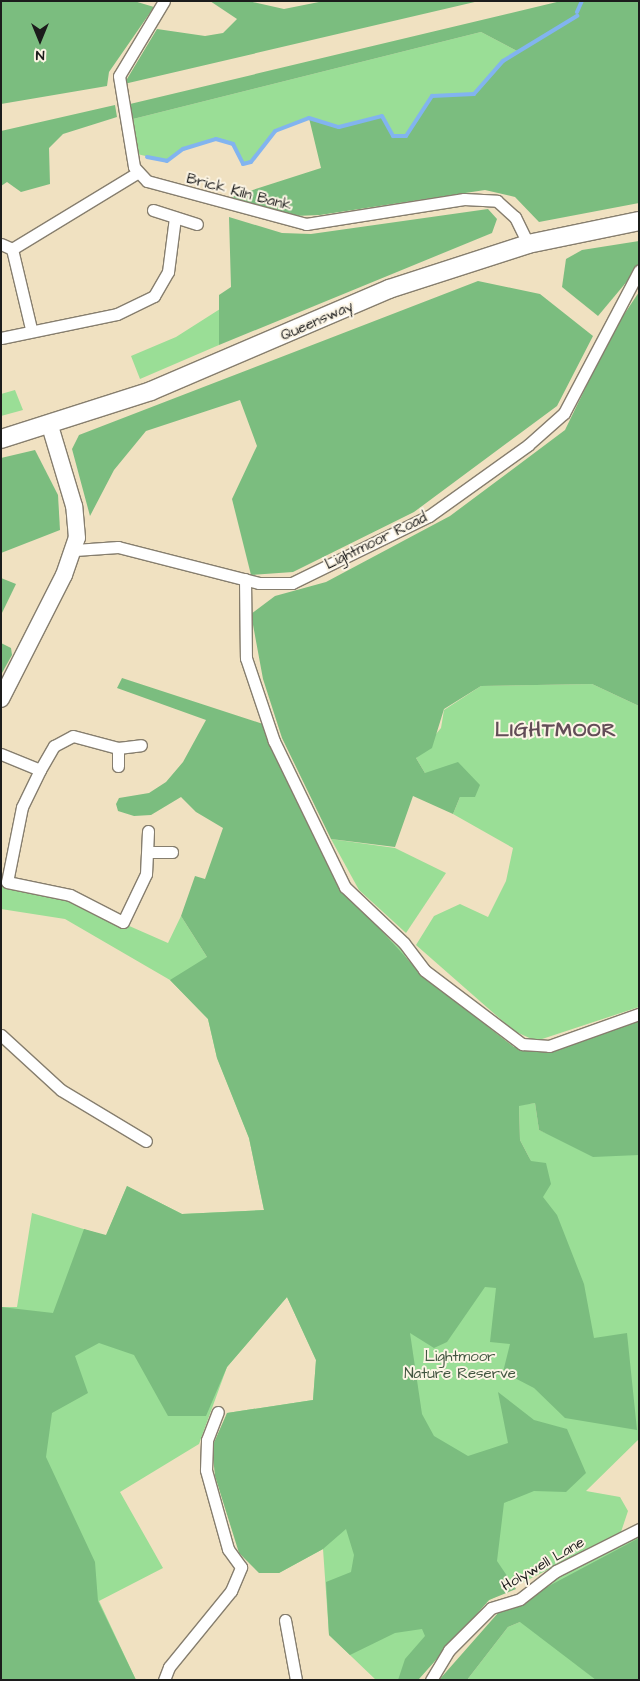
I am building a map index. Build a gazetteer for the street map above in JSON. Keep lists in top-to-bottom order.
{
  "streets": {
    "main road": ["Queensway"],
    "street": ["Brick Kiln Bank", "Lightmoor Road", "Holywell Lane"]
  },
  "crossings": [
    ["Brick Kiln Bank", "Queensway"]
  ],
  "districts": ["LIGHTMOOR"],
  "parks": ["Lightmoor Nature Reserve"],
  "north": "bottom"
}
